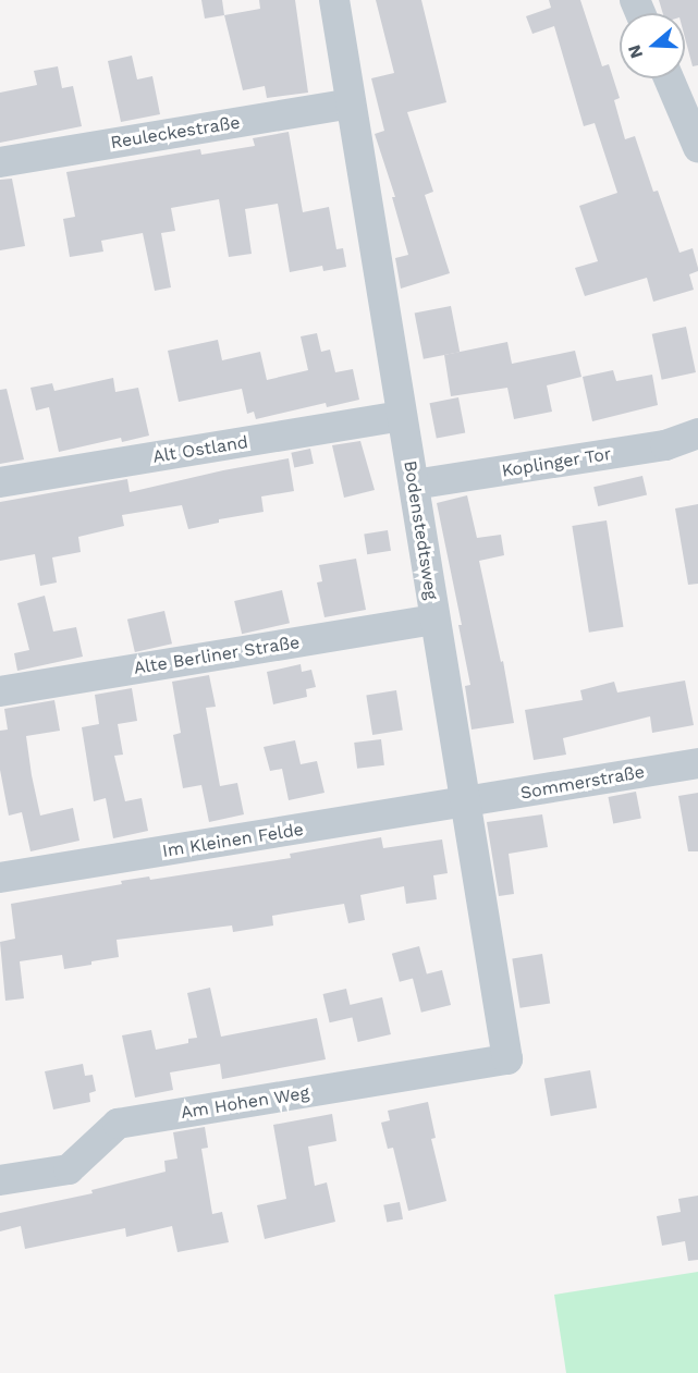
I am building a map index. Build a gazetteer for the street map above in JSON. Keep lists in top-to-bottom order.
{
  "streets": {
    "street": [
      "Reuleckestraße",
      "Alt Ostland",
      "Koplinger Tor",
      "Bodenstedtsweg",
      "Alte Berliner Straße",
      "Sommerstraße",
      "Im Kleinen Felde",
      "Am Hohen Weg"
    ]
  },
  "crossings": [
    ["Reuleckestraße", "Bodenstedtsweg"],
    ["Alt Ostland", "Bodenstedtsweg"],
    ["Koplinger Tor", "Bodenstedtsweg"],
    ["Bodenstedtsweg", "Alte Berliner Straße"],
    ["Bodenstedtsweg", "Sommerstraße"],
    ["Bodenstedtsweg", "Im Kleinen Felde"],
    ["Bodenstedtsweg", "Am Hohen Weg"],
    ["Sommerstraße", "Im Kleinen Felde"]
  ],
  "north": "left"
}
